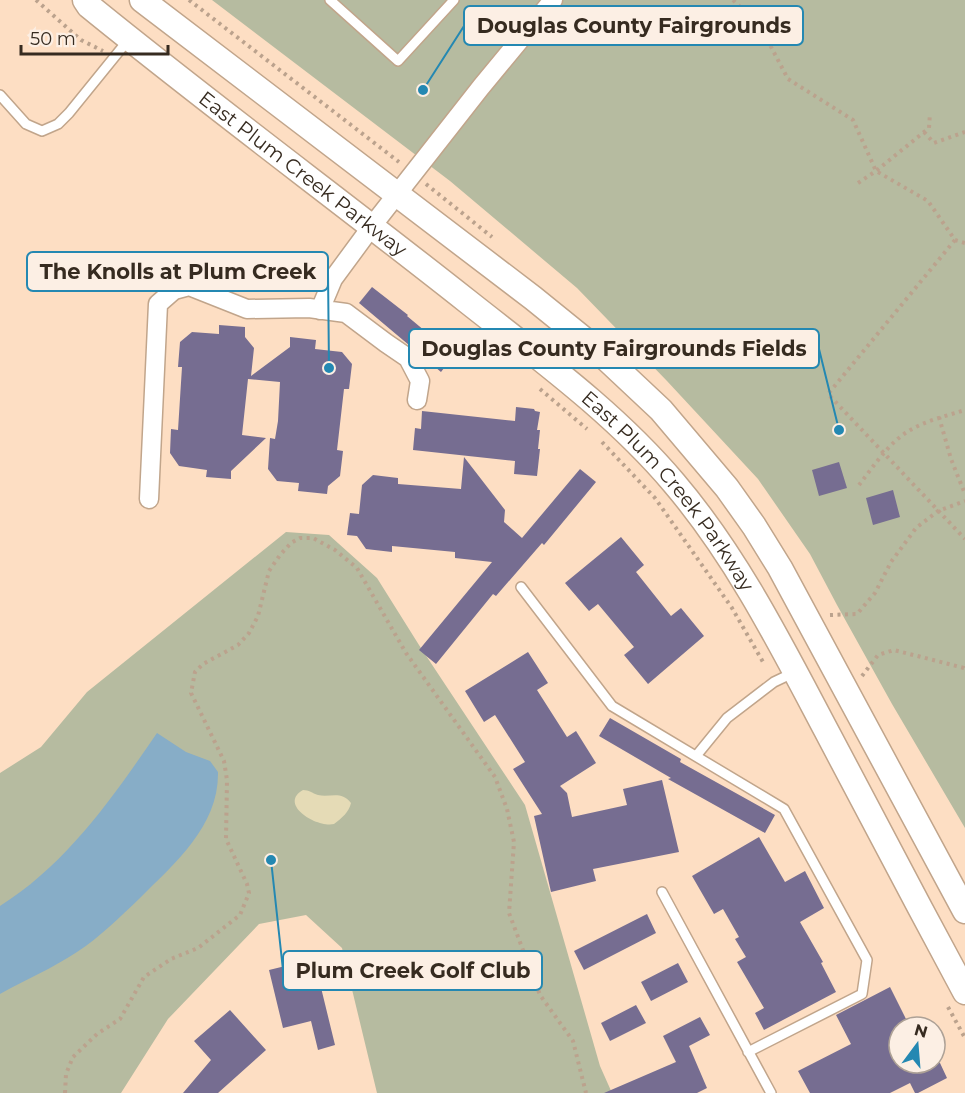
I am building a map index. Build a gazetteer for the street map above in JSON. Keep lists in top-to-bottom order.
{
  "streets": {
    "main road": ["East Plum Creek Parkway"]
  },
  "places": [
    "Douglas County Fairgrounds",
    "The Knolls at Plum Creek",
    "Douglas County Fairgrounds Fields",
    "Plum Creek Golf Club"
  ],
  "scale_bar": "50 m",
  "north": "top"
}
